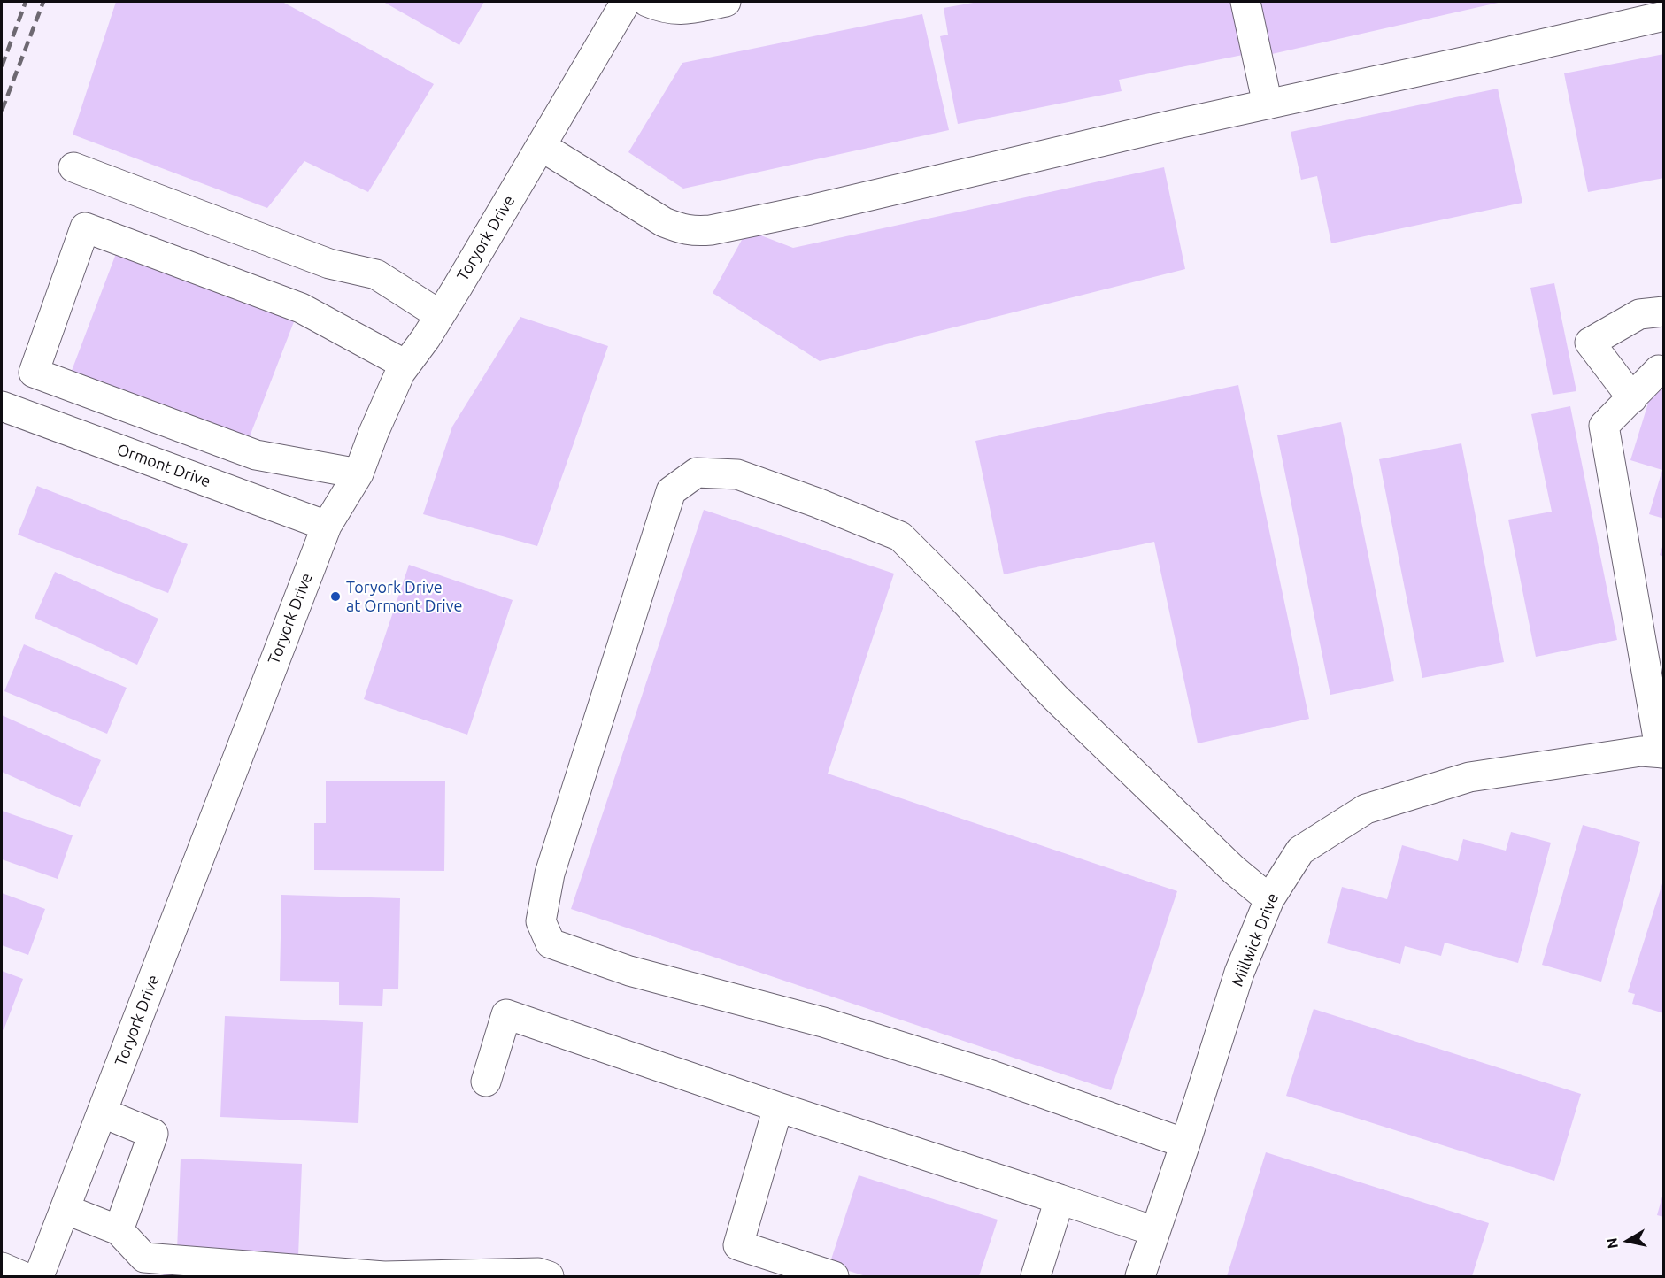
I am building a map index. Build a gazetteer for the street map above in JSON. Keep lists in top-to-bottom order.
{
  "streets": {
    "street": ["Toryork Drive", "Ormont Drive", "Millwick Drive"]
  },
  "crossings": [
    ["Toryork Drive", "Ormont Drive"]
  ],
  "places": ["Toryork Drive at Ormont Drive"],
  "north": "left"
}
